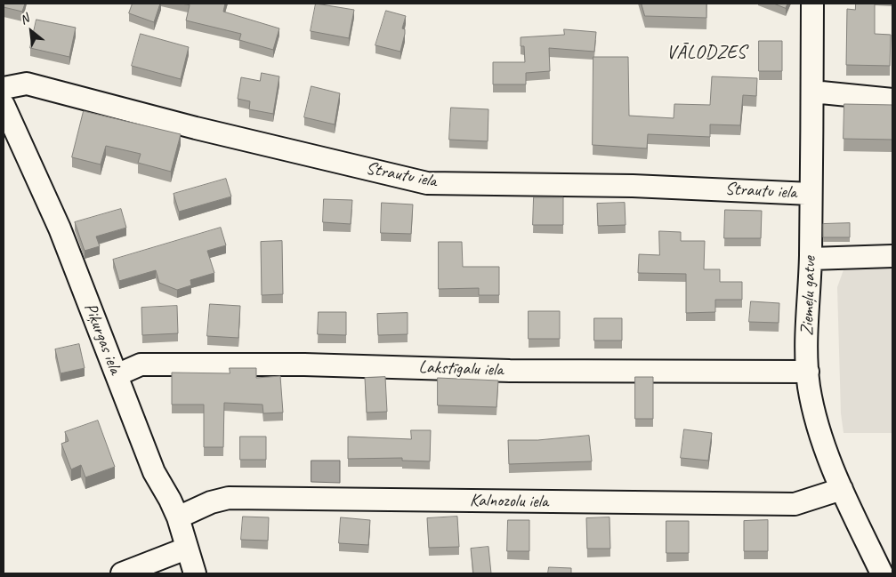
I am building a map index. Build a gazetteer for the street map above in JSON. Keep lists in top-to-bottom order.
{
  "streets": {
    "street": [
      "Strautu iela",
      "Ziemeļu gatve",
      "Piķurgas iela",
      "Lakstīgalu iela",
      "Kalnozolu iela"
    ]
  },
  "crossings": [
    ["Strautu iela", "Ziemeļu gatve"],
    ["Ziemeļu gatve", "Lakstīgalu iela"],
    ["Ziemeļu gatve", "Kalnozolu iela"],
    ["Piķurgas iela", "Lakstīgalu iela"],
    ["Piķurgas iela", "Kalnozolu iela"]
  ],
  "districts": ["VĀLODZES"],
  "north": "top left"
}
